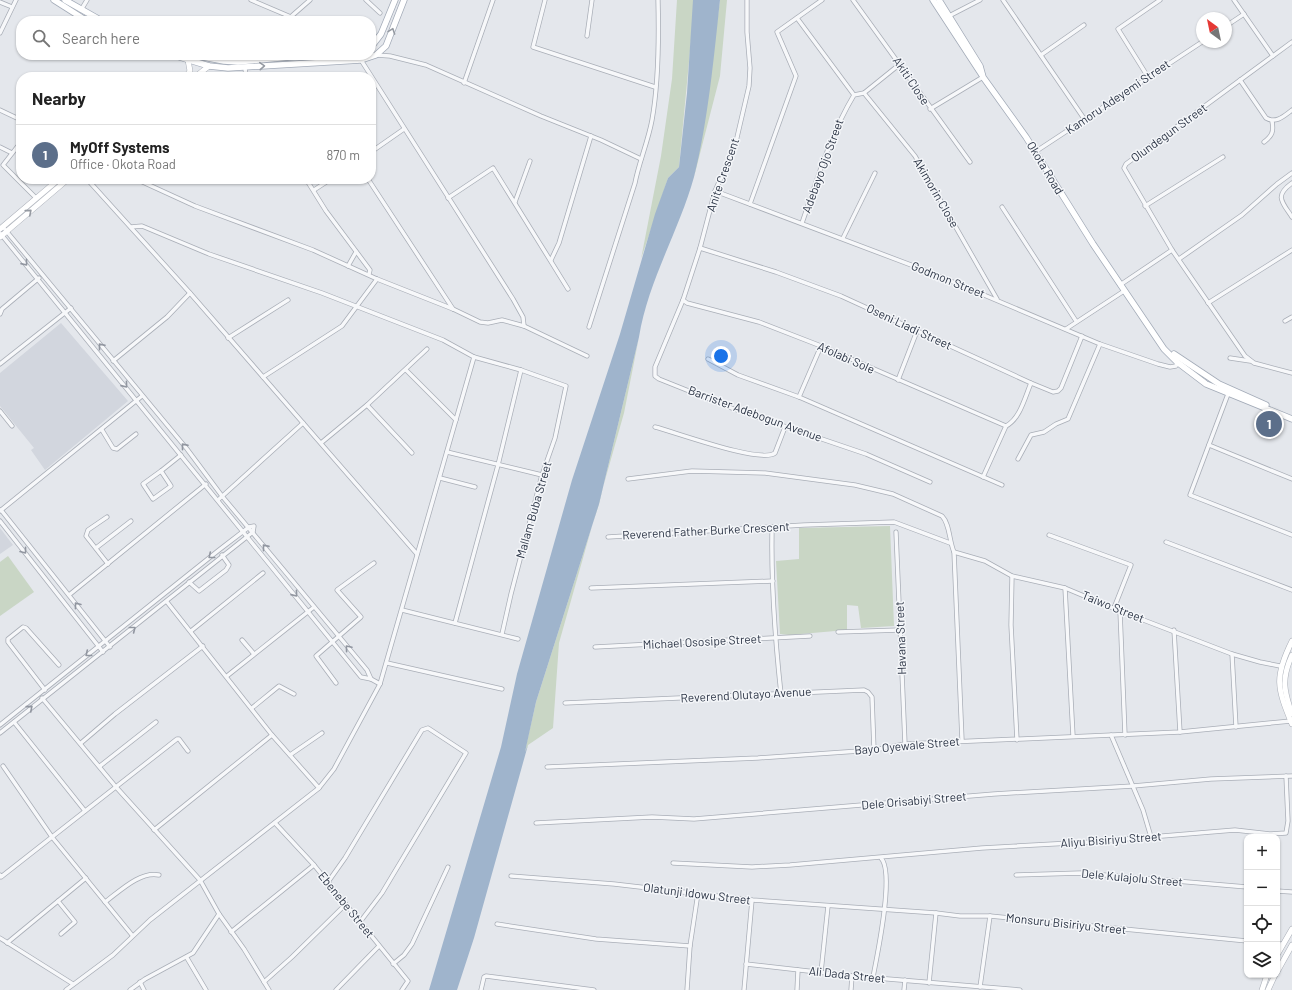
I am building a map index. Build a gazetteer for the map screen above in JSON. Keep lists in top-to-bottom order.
{
  "streets": {
    "main road": ["Okota Road"],
    "street": [
      "Akiti Close",
      "Kamoru Adeyemi Street",
      "Olundegun Street",
      "Adebayo Ojo Street",
      "Anite Crescent",
      "Akimorin Close",
      "Godmon Street",
      "Oseni Liadi Street",
      "Afolabi Sole",
      "Barrister Adebogun Avenue",
      "Mallam Buba Street",
      "Reverend Father Burke Crescent",
      "Taiwo Street",
      "Havana Street",
      "Michael Ososipe Street",
      "Reverend Olutayo Avenue",
      "Bayo Oyewale Street",
      "Dele Orisabiyi Street",
      "Aliyu Bisiriyu Street",
      "Dele Kulajolu Street",
      "Olatunji Idowu Street",
      "Ebenebe Street",
      "Monsuru Bisiriyu Street",
      "Ali Dada Street"
    ]
  },
  "crossings": [
    ["Kamoru Adeyemi Street", "Okota Road"],
    ["Adebayo Ojo Street", "Godmon Street"],
    ["Okota Road", "Godmon Street"],
    ["Anite Crescent", "Godmon Street"],
    ["Anite Crescent", "Oseni Liadi Street"],
    ["Anite Crescent", "Afolabi Sole"],
    ["Anite Crescent", "Barrister Adebogun Avenue"],
    ["Akimorin Close", "Godmon Street"],
    ["Godmon Street", "Oseni Liadi Street"],
    ["Afolabi Sole", "Barrister Adebogun Avenue"],
    ["Havana Street", "Bayo Oyewale Street"],
    ["Reverend Olutayo Avenue", "Bayo Oyewale Street"],
    ["Dele Orisabiyi Street", "Aliyu Bisiriyu Street"],
    ["Olatunji Idowu Street", "Monsuru Bisiriyu Street"]
  ],
  "north": "top left",
  "page": {
    "search": "Search here",
    "heading": "Nearby",
    "list": [
      {
        "mark": "1",
        "name": "MyOff Systems",
        "note": "Office · Okota Road",
        "value": "870 m"
      }
    ],
    "pins": "1",
    "map_buttons": ["+", "−"]
  }
}
